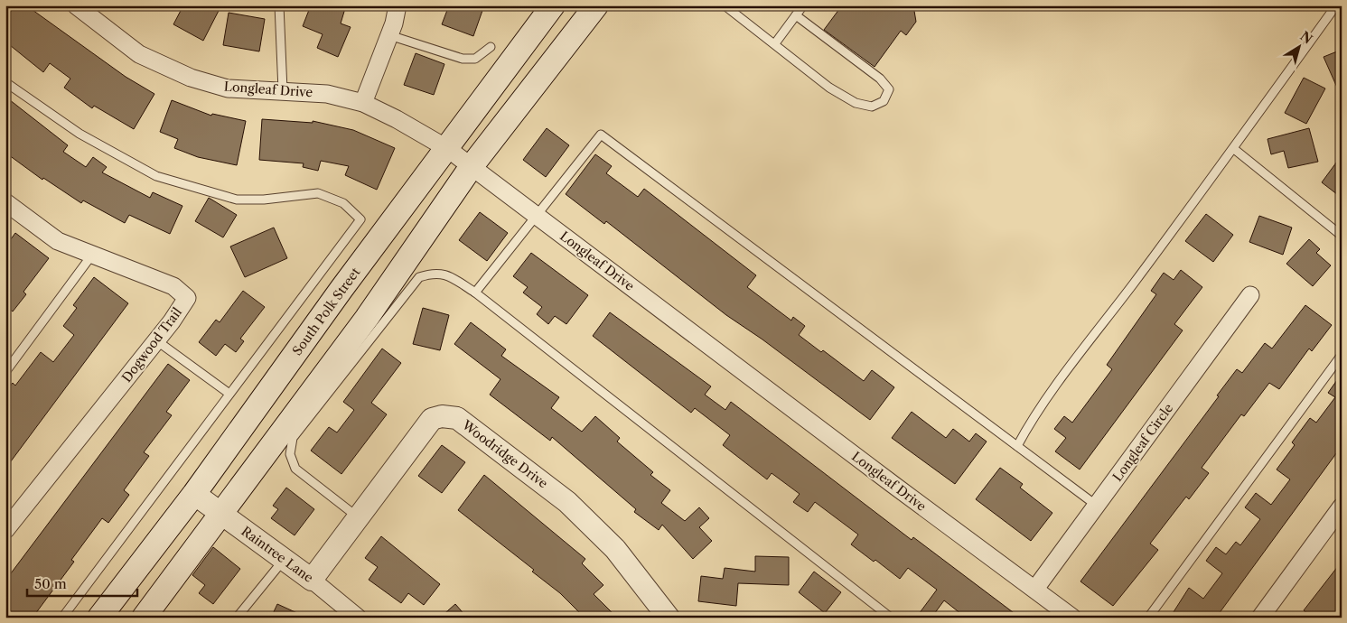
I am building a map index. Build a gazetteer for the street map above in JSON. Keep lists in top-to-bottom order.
{
  "streets": {
    "main road": ["South Polk Street"],
    "street": [
      "Longleaf Drive",
      "Dogwood Trail",
      "Longleaf Circle",
      "Woodridge Drive",
      "Raintree Lane"
    ]
  },
  "crossings": [
    ["Longleaf Drive", "South Polk Street"],
    ["Longleaf Drive", "Longleaf Circle"],
    ["South Polk Street", "Raintree Lane"],
    ["Woodridge Drive", "Raintree Lane"]
  ],
  "scale_bar": "50 m",
  "north": "top right"
}
